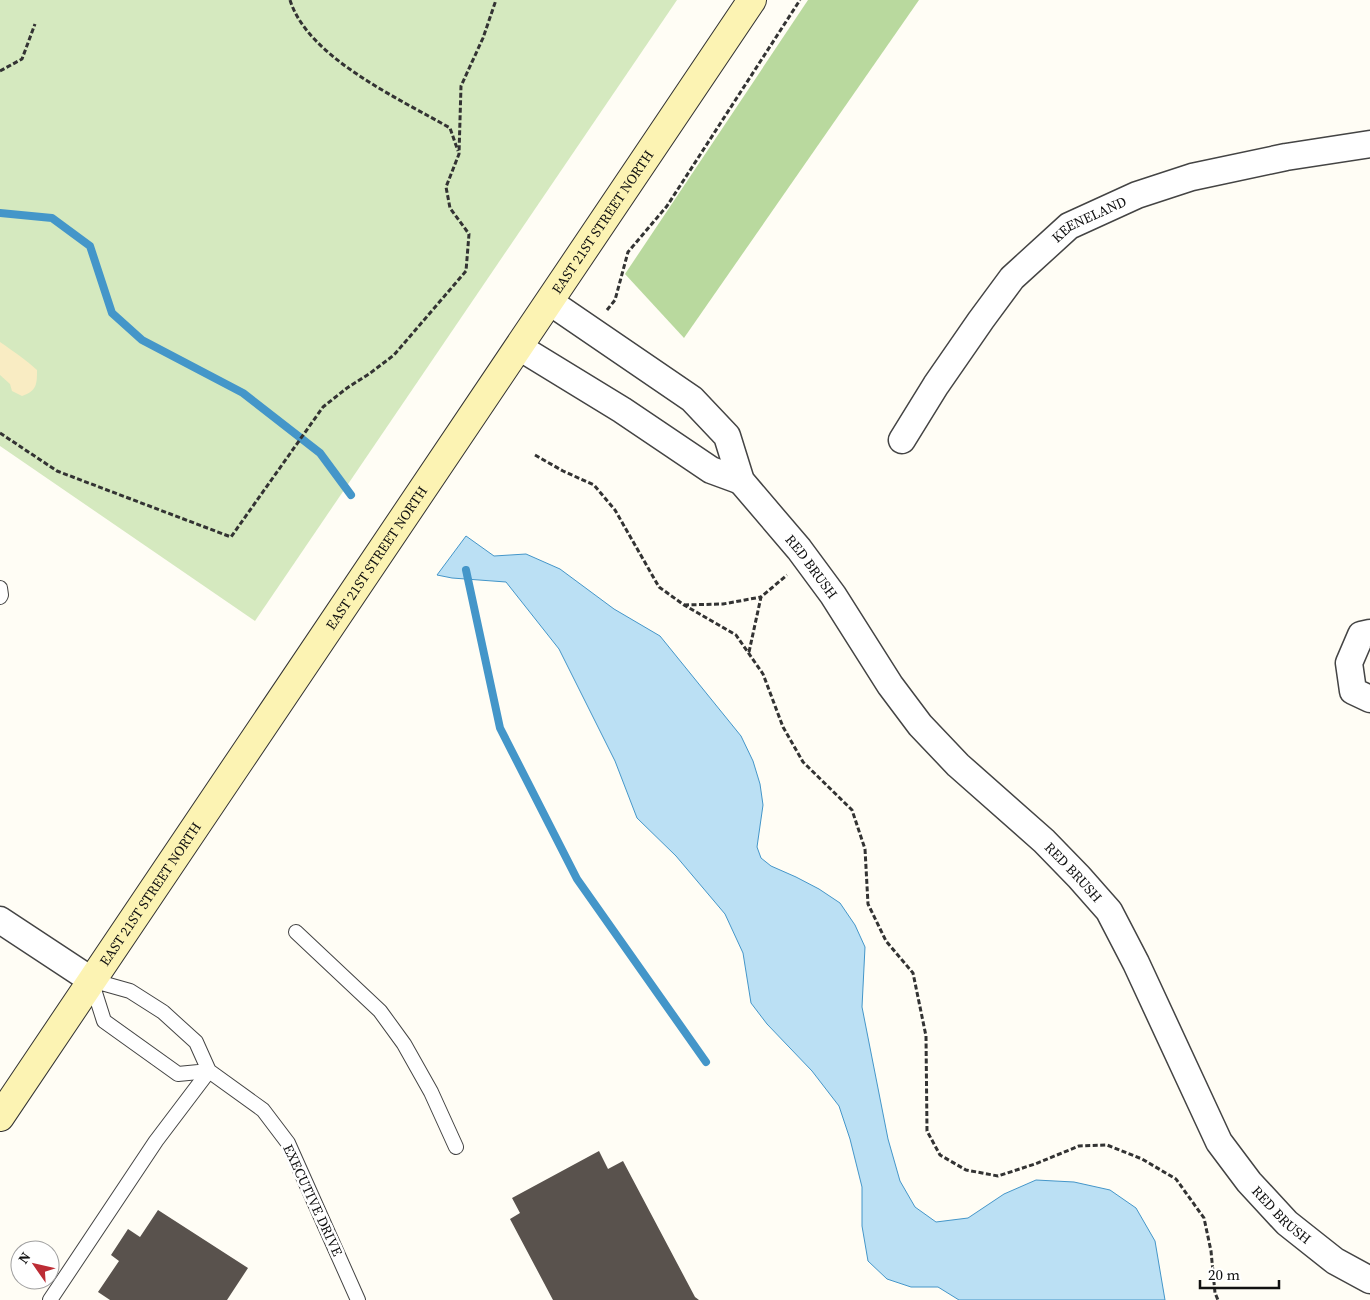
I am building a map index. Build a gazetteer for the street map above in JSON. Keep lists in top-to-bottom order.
{
  "streets": {
    "main road": ["EAST 21ST STREET NORTH"],
    "street": ["KEENELAND", "RED BRUSH"],
    "lane": ["EXECUTIVE DRIVE"]
  },
  "crossings": [
    ["EAST 21ST STREET NORTH", "RED BRUSH"]
  ],
  "scale_bar": "20 m",
  "north": "top left"
}
